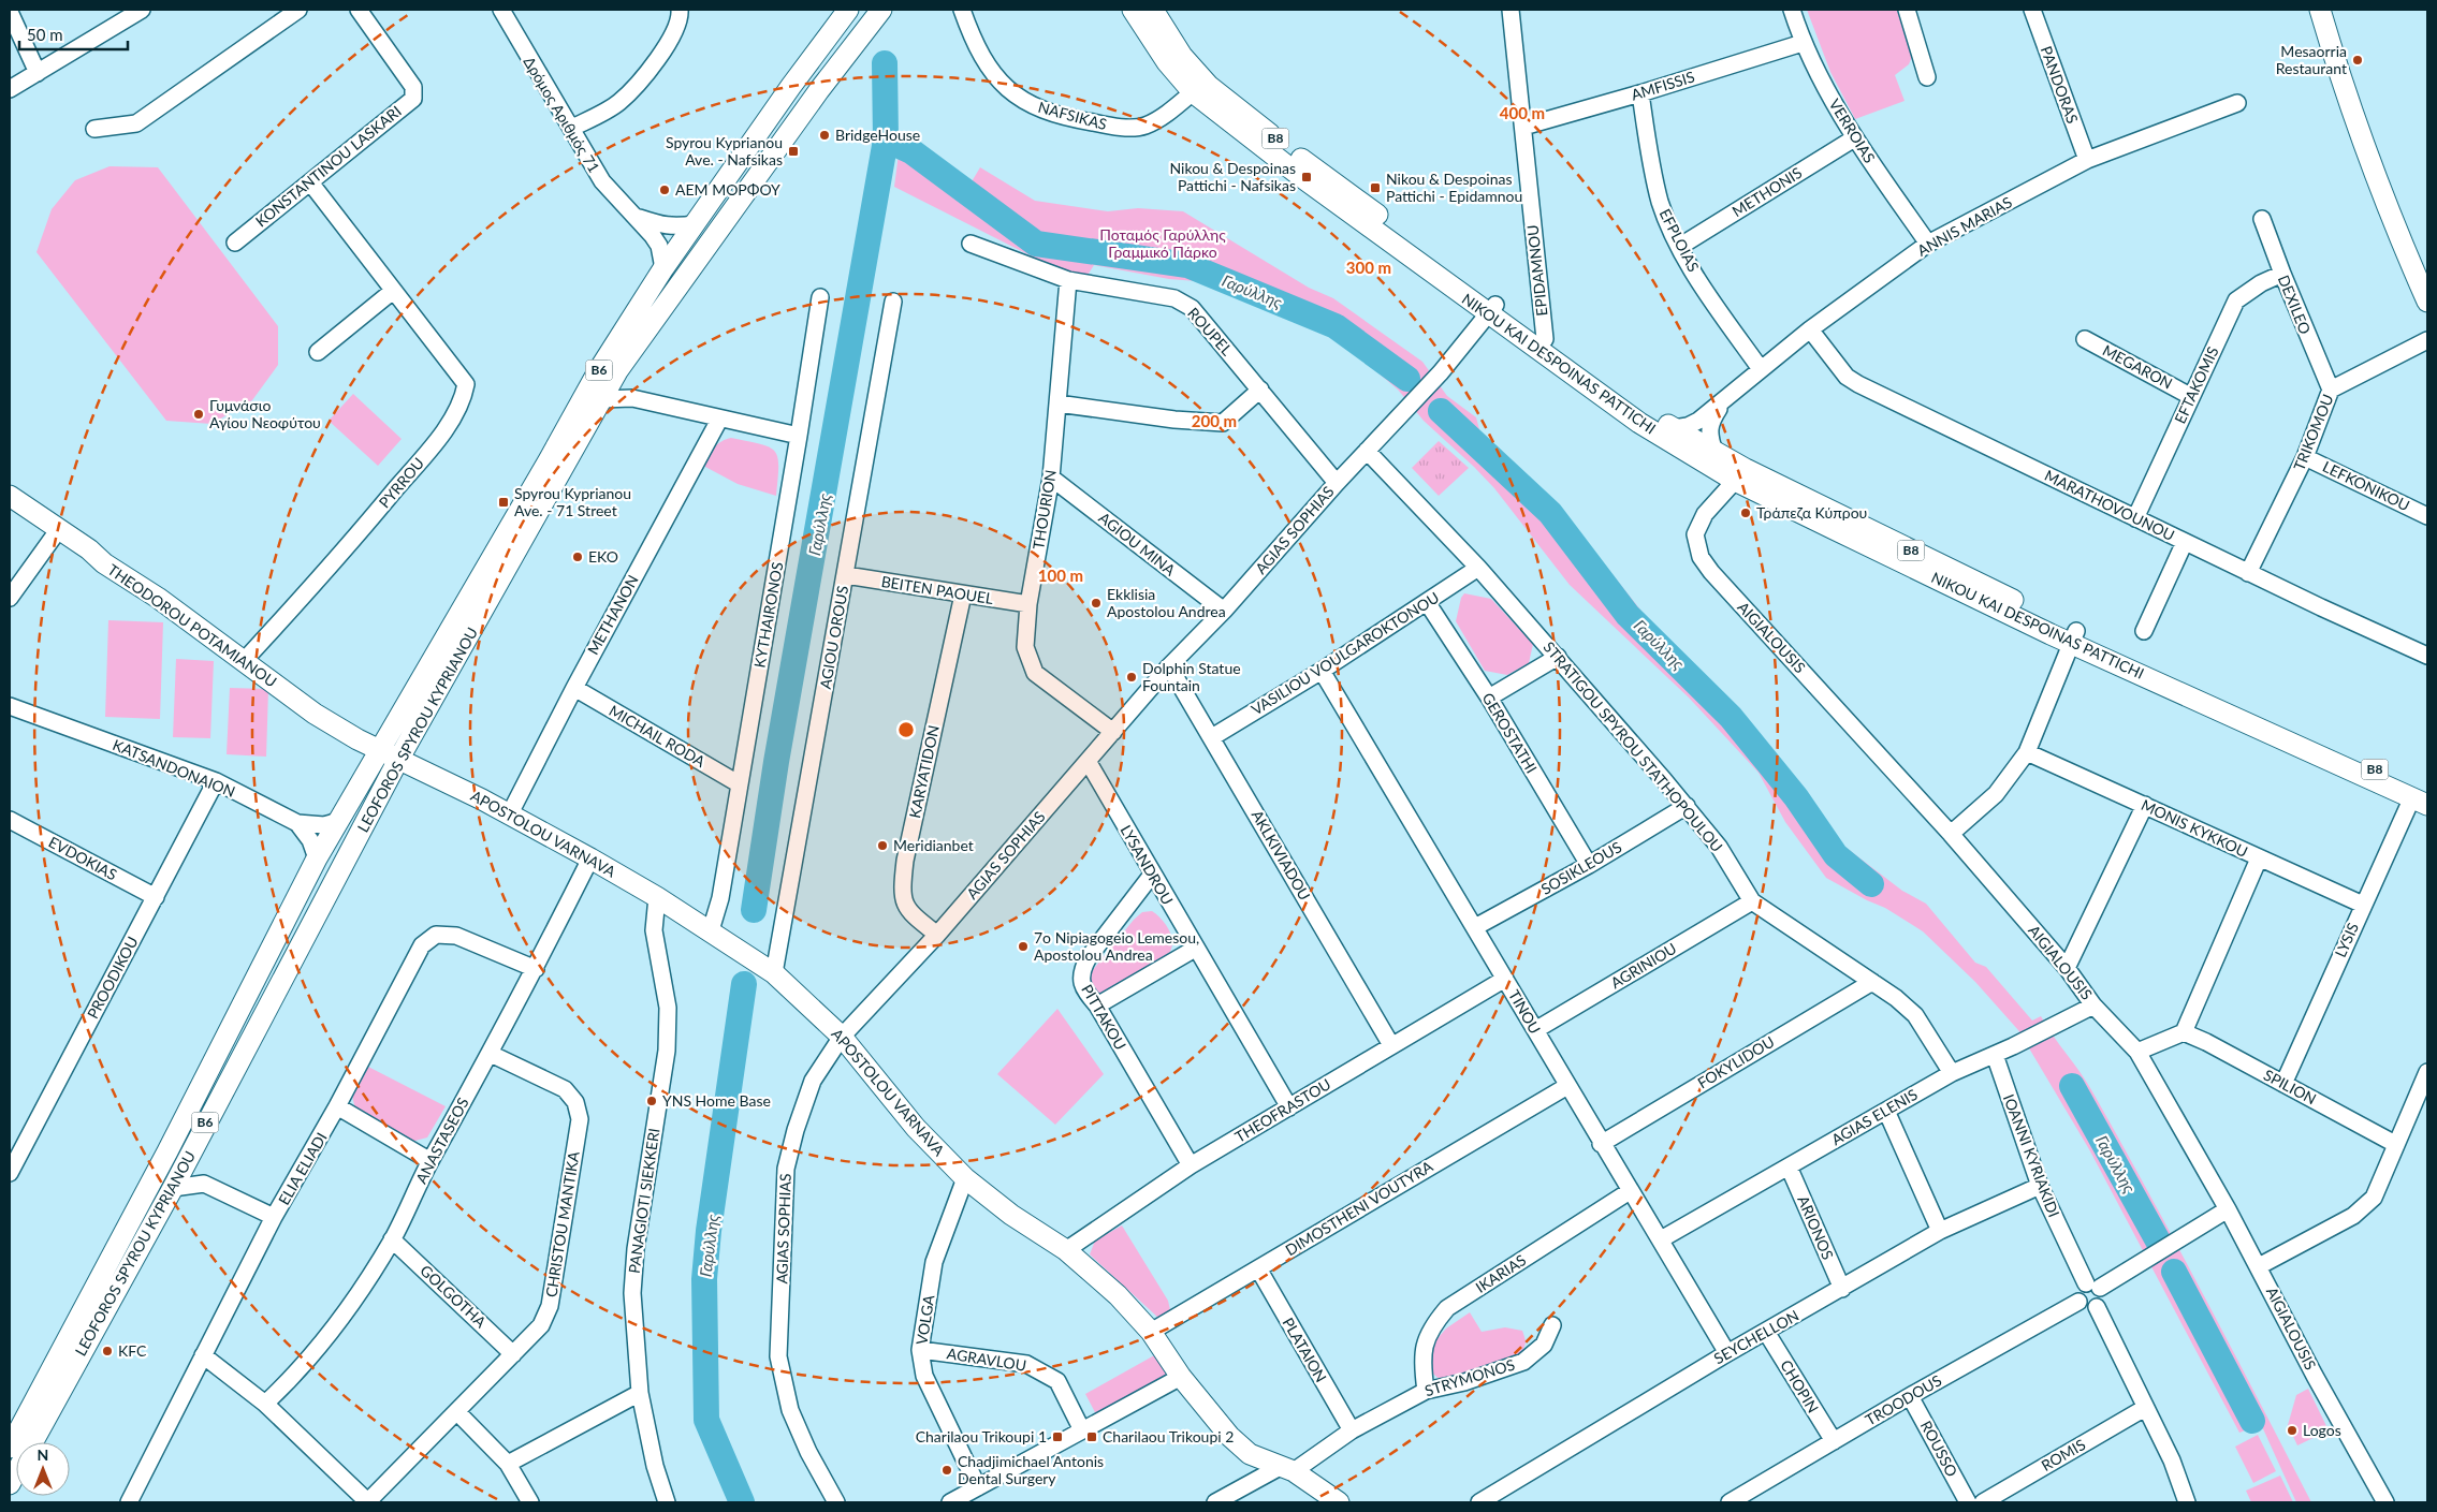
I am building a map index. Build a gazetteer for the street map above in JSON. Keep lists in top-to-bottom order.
{
  "streets": {
    "main road": [
      "B8",
      "NIKOU KAI DESPOINAS PATTICHI",
      "B6",
      "THEODOROU POTAMIANOU",
      "LEOFOROS SPYROU KYPRIANOU",
      "APOSTOLOU VARNAVA"
    ],
    "street": [
      "PANDORAS",
      "AMFISSIS",
      "Δρόμος Αριθμός 71",
      "NAFSIKAS",
      "VERROIAS",
      "KONSTANTINOU LASKARI",
      "METHONIS",
      "ANNIS MARIAS",
      "EFPLOIAS",
      "EPIDAMNOU",
      "DEXILEO",
      "ROUPEL",
      "MEGARON",
      "EFTAKOMIS",
      "TRIKOMOU",
      "PYRROU",
      "LEFKONIKOU",
      "MARATHOVOUNOU",
      "THOURION",
      "AGIAS SOPHIAS",
      "AGIOU MINA",
      "BEITEN PAOUEL",
      "METHANON",
      "KYTHAIRONOS",
      "AGIOU OROUS",
      "AIGIALOUSIS",
      "VASILIOU VOULGAROKTONOU",
      "GEROSTATHI",
      "MICHAIL RODA",
      "STRATIGOU SPYROU STATHOPOULOU",
      "KATSANDONAION",
      "KARYATIDON",
      "MONIS KYKKOU",
      "AKLKIVIADOU",
      "EVDOKIAS",
      "LYSANDROU",
      "SOSIKLEOUS",
      "LYSIS",
      "AGRINIOU",
      "PROODIKOU",
      "TINOU",
      "PITTAKOU",
      "FOKYLIDOU",
      "SPILION",
      "THEOFRASTOU",
      "AGIAS ELENIS",
      "ANASTASEOS",
      "IOANNI KYRIAKIDI",
      "ELIA ELIADI",
      "PANAGIOTI SIEKKERI",
      "DIMOSTHENI VOUTYRA",
      "CHRISTOU MANTIKA",
      "ARIONOS",
      "IKARIAS",
      "GOLGOTHA",
      "VOLGA",
      "SEYCHELLON",
      "PLATAION",
      "AGRAVLOU",
      "STRYMONOS",
      "CHOPIN",
      "TROODOUS",
      "ROUSSO",
      "ROMIS"
    ]
  },
  "crossings": [
    ["PANDORAS", "ANNIS MARIAS"],
    ["AMFISSIS", "VERROIAS"],
    ["AMFISSIS", "EFPLOIAS"],
    ["AMFISSIS", "EPIDAMNOU"],
    ["Δρόμος Αριθμός 71", "LEOFOROS SPYROU KYPRIANOU"],
    ["NAFSIKAS", "NIKOU KAI DESPOINAS PATTICHI"],
    ["VERROIAS", "METHONIS"],
    ["VERROIAS", "ANNIS MARIAS"],
    ["KONSTANTINOU LASKARI", "PYRROU"],
    ["METHONIS", "EFPLOIAS"],
    ["ANNIS MARIAS", "EFPLOIAS"],
    ["ANNIS MARIAS", "NIKOU KAI DESPOINAS PATTICHI"],
    ["ANNIS MARIAS", "MARATHOVOUNOU"],
    ["EPIDAMNOU", "NIKOU KAI DESPOINAS PATTICHI"],
    ["DEXILEO", "EFTAKOMIS"],
    ["DEXILEO", "TRIKOMOU"],
    ["ROUPEL", "THOURION"],
    ["ROUPEL", "AGIAS SOPHIAS"],
    ["NIKOU KAI DESPOINAS PATTICHI", "AGIAS SOPHIAS"],
    ["NIKOU KAI DESPOINAS PATTICHI", "AIGIALOUSIS"],
    ["NIKOU KAI DESPOINAS PATTICHI", "LYSIS"],
    ["MEGARON", "EFTAKOMIS"],
    ["EFTAKOMIS", "MARATHOVOUNOU"],
    ["TRIKOMOU", "LEFKONIKOU"],
    ["TRIKOMOU", "MARATHOVOUNOU"],
    ["PYRROU", "THEODOROU POTAMIANOU"],
    ["THOURION", "AGIAS SOPHIAS"],
    ["THOURION", "AGIOU MINA"],
    ["THOURION", "BEITEN PAOUEL"],
    ["AGIAS SOPHIAS", "AGIOU MINA"],
    ["AGIAS SOPHIAS", "STRATIGOU SPYROU STATHOPOULOU"],
    ["AGIAS SOPHIAS", "KARYATIDON"],
    ["AGIAS SOPHIAS", "APOSTOLOU VARNAVA"],
    ["AGIAS SOPHIAS", "AKLKIVIADOU"],
    ["AGIAS SOPHIAS", "LYSANDROU"],
    ["BEITEN PAOUEL", "AGIOU OROUS"],
    ["BEITEN PAOUEL", "KARYATIDON"],
    ["METHANON", "MICHAIL RODA"],
    ["METHANON", "APOSTOLOU VARNAVA"],
    ["KYTHAIRONOS", "MICHAIL RODA"],
    ["KYTHAIRONOS", "APOSTOLOU VARNAVA"],
    ["THEODOROU POTAMIANOU", "LEOFOROS SPYROU KYPRIANOU"],
    ["THEODOROU POTAMIANOU", "APOSTOLOU VARNAVA"],
    ["AGIOU OROUS", "APOSTOLOU VARNAVA"],
    ["AIGIALOUSIS", "AGIAS ELENIS"],
    ["VASILIOU VOULGAROKTONOU", "GEROSTATHI"],
    ["VASILIOU VOULGAROKTONOU", "STRATIGOU SPYROU STATHOPOULOU"],
    ["VASILIOU VOULGAROKTONOU", "AKLKIVIADOU"],
    ["VASILIOU VOULGAROKTONOU", "TINOU"],
    ["LEOFOROS SPYROU KYPRIANOU", "KATSANDONAION"],
    ["LEOFOROS SPYROU KYPRIANOU", "APOSTOLOU VARNAVA"],
    ["GEROSTATHI", "SOSIKLEOUS"],
    ["STRATIGOU SPYROU STATHOPOULOU", "SOSIKLEOUS"],
    ["STRATIGOU SPYROU STATHOPOULOU", "AGRINIOU"],
    ["STRATIGOU SPYROU STATHOPOULOU", "FOKYLIDOU"],
    ["STRATIGOU SPYROU STATHOPOULOU", "AGIAS ELENIS"],
    ["KATSANDONAION", "PROODIKOU"],
    ["MONIS KYKKOU", "LYSIS"],
    ["APOSTOLOU VARNAVA", "THEOFRASTOU"],
    ["APOSTOLOU VARNAVA", "ANASTASEOS"],
    ["APOSTOLOU VARNAVA", "PANAGIOTI SIEKKERI"],
    ["APOSTOLOU VARNAVA", "DIMOSTHENI VOUTYRA"],
    ["APOSTOLOU VARNAVA", "VOLGA"],
    ["APOSTOLOU VARNAVA", "STRYMONOS"],
    ["AKLKIVIADOU", "THEOFRASTOU"],
    ["EVDOKIAS", "PROODIKOU"],
    ["LYSANDROU", "PITTAKOU"],
    ["LYSANDROU", "THEOFRASTOU"],
    ["SOSIKLEOUS", "TINOU"],
    ["LYSIS", "SPILION"],
    ["AGRINIOU", "TINOU"],
    ["TINOU", "FOKYLIDOU"],
    ["TINOU", "THEOFRASTOU"],
    ["TINOU", "AGIAS ELENIS"],
    ["TINOU", "DIMOSTHENI VOUTYRA"],
    ["TINOU", "IKARIAS"],
    ["TINOU", "SEYCHELLON"],
    ["PITTAKOU", "THEOFRASTOU"],
    ["AGIAS ELENIS", "IOANNI KYRIAKIDI"],
    ["AGIAS ELENIS", "ARIONOS"],
    ["ANASTASEOS", "ELIA ELIADI"],
    ["ANASTASEOS", "CHRISTOU MANTIKA"],
    ["ANASTASEOS", "GOLGOTHA"],
    ["IOANNI KYRIAKIDI", "SEYCHELLON"],
    ["IOANNI KYRIAKIDI", "TROODOUS"],
    ["DIMOSTHENI VOUTYRA", "PLATAION"],
    ["CHRISTOU MANTIKA", "GOLGOTHA"],
    ["ARIONOS", "SEYCHELLON"],
    ["IKARIAS", "STRYMONOS"],
    ["VOLGA", "AGRAVLOU"],
    ["SEYCHELLON", "CHOPIN"],
    ["PLATAION", "STRYMONOS"],
    ["CHOPIN", "TROODOUS"],
    ["TROODOUS", "ROUSSO"]
  ],
  "water": ["Γαρύλλης"],
  "parks": ["Ποταμός Γαρύλλης Γραμμικό Πάρκο"],
  "places": {
    "other": [
      "Mesaorria Restaurant",
      "BridgeHouse",
      "ΑΕΜ ΜΟΡΦΟΥ",
      "Γυμνάσιο Αγίου Νεοφύτου",
      "Τράπεζα Κύπρου",
      "EKO",
      "Ekklisia Apostolou Andrea",
      "Dolphin Statue Fountain",
      "Meridianbet",
      "7o Nipiagogeio Lemesou, Apostolou Andrea",
      "YNS Home Base",
      "KFC",
      "Logos",
      "Chadjimichael Antonis Dental Surgery"
    ],
    "transit": [
      "Spyrou Kyprianou Ave. - Nafsikas",
      "Nikou & Despoinas Pattichi - Nafsikas",
      "Nikou & Despoinas Pattichi - Epidamnou",
      "Spyrou Kyprianou Ave. - 71 Street",
      "Charilaou Trikoupi 1",
      "Charilaou Trikoupi 2"
    ]
  },
  "scale_bar": "50 m",
  "north": "top",
  "rings": [
    "400 m",
    "300 m",
    "200 m",
    "100 m"
  ]
}
